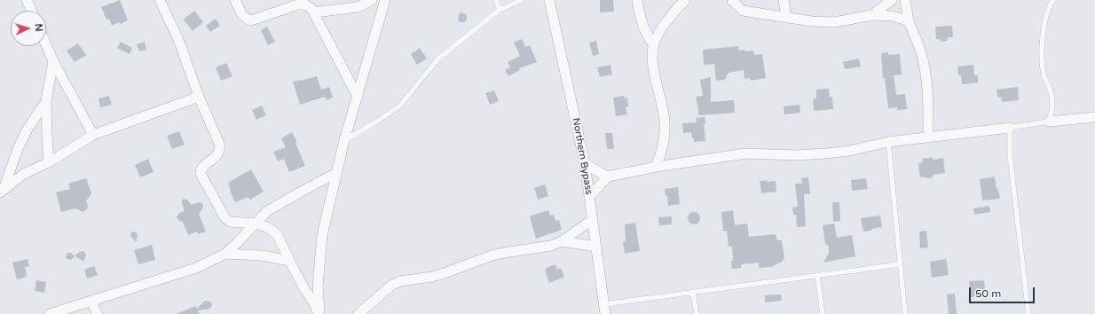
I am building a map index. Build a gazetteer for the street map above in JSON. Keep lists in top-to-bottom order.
{
  "streets": {
    "street": ["Northern Bypass"]
  },
  "scale_bar": "50 m",
  "north": "right"
}
